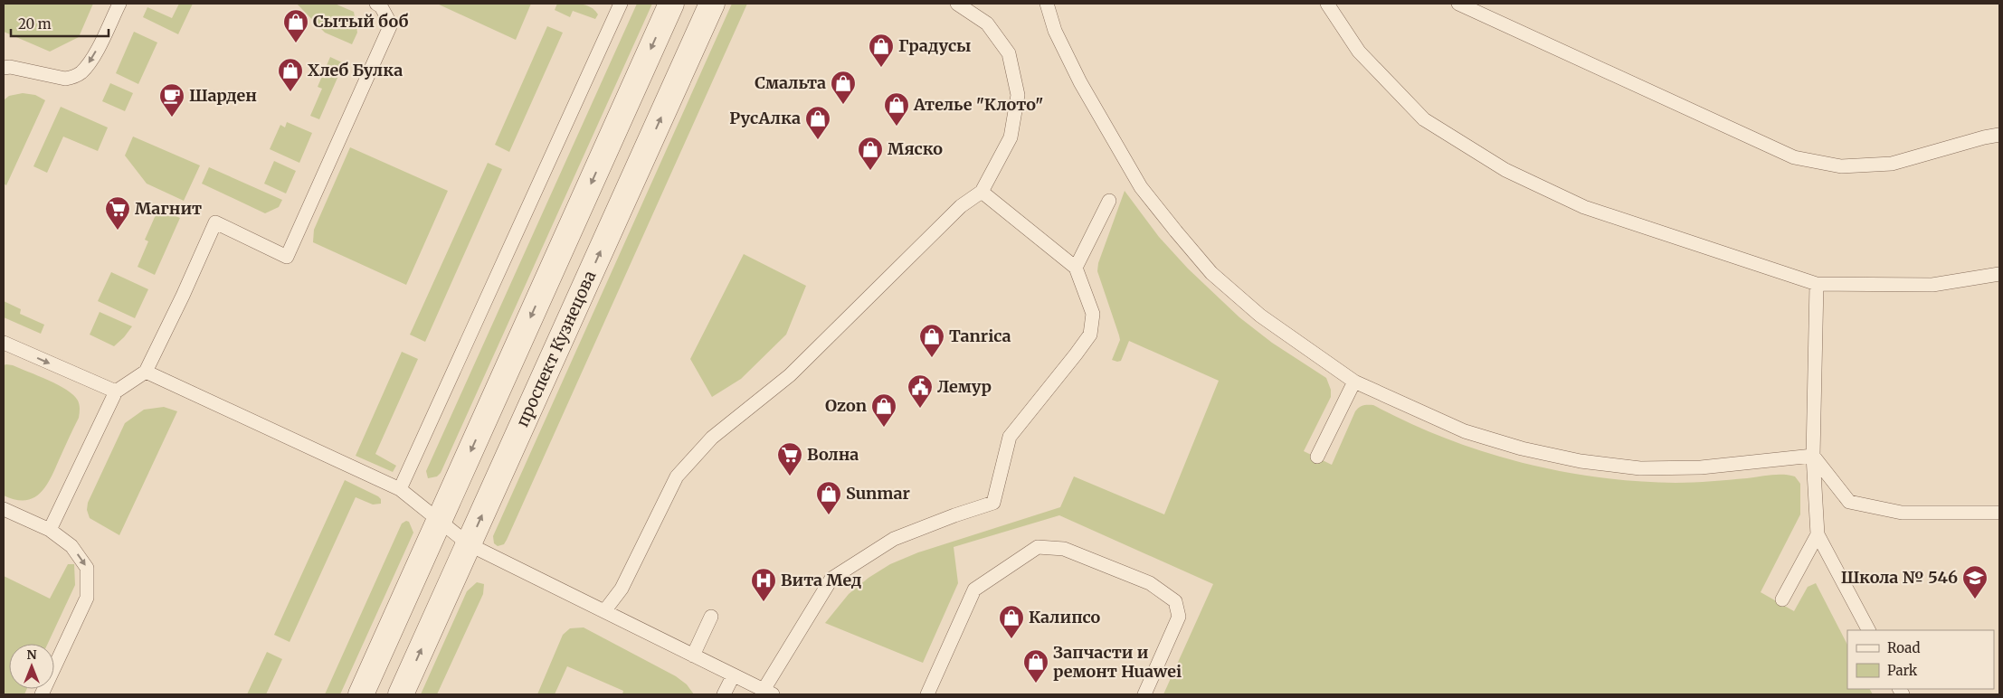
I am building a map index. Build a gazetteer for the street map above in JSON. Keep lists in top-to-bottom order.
{
  "streets": {
    "street": ["проспект Кузнецова"]
  },
  "places": {
    "shop": [
      "Сытый боб",
      "Градусы",
      "Хлеб Булка",
      "Смальта",
      "Ателье \"Клото\"",
      "РусАлка",
      "Мяско",
      "Tanrica",
      "Ozon",
      "Sunmar",
      "Калипсо",
      "Запчасти и ремонт Huawei"
    ],
    "cafe": ["Шарден"],
    "supermarket": ["Магнит", "Волна"],
    "public building": ["Лемур"],
    "school or university": ["Школа № 546"],
    "hospital": ["Вита Мед"]
  },
  "legend": ["Road", "Park"],
  "scale_bar": "20 m",
  "north": "top"
}
